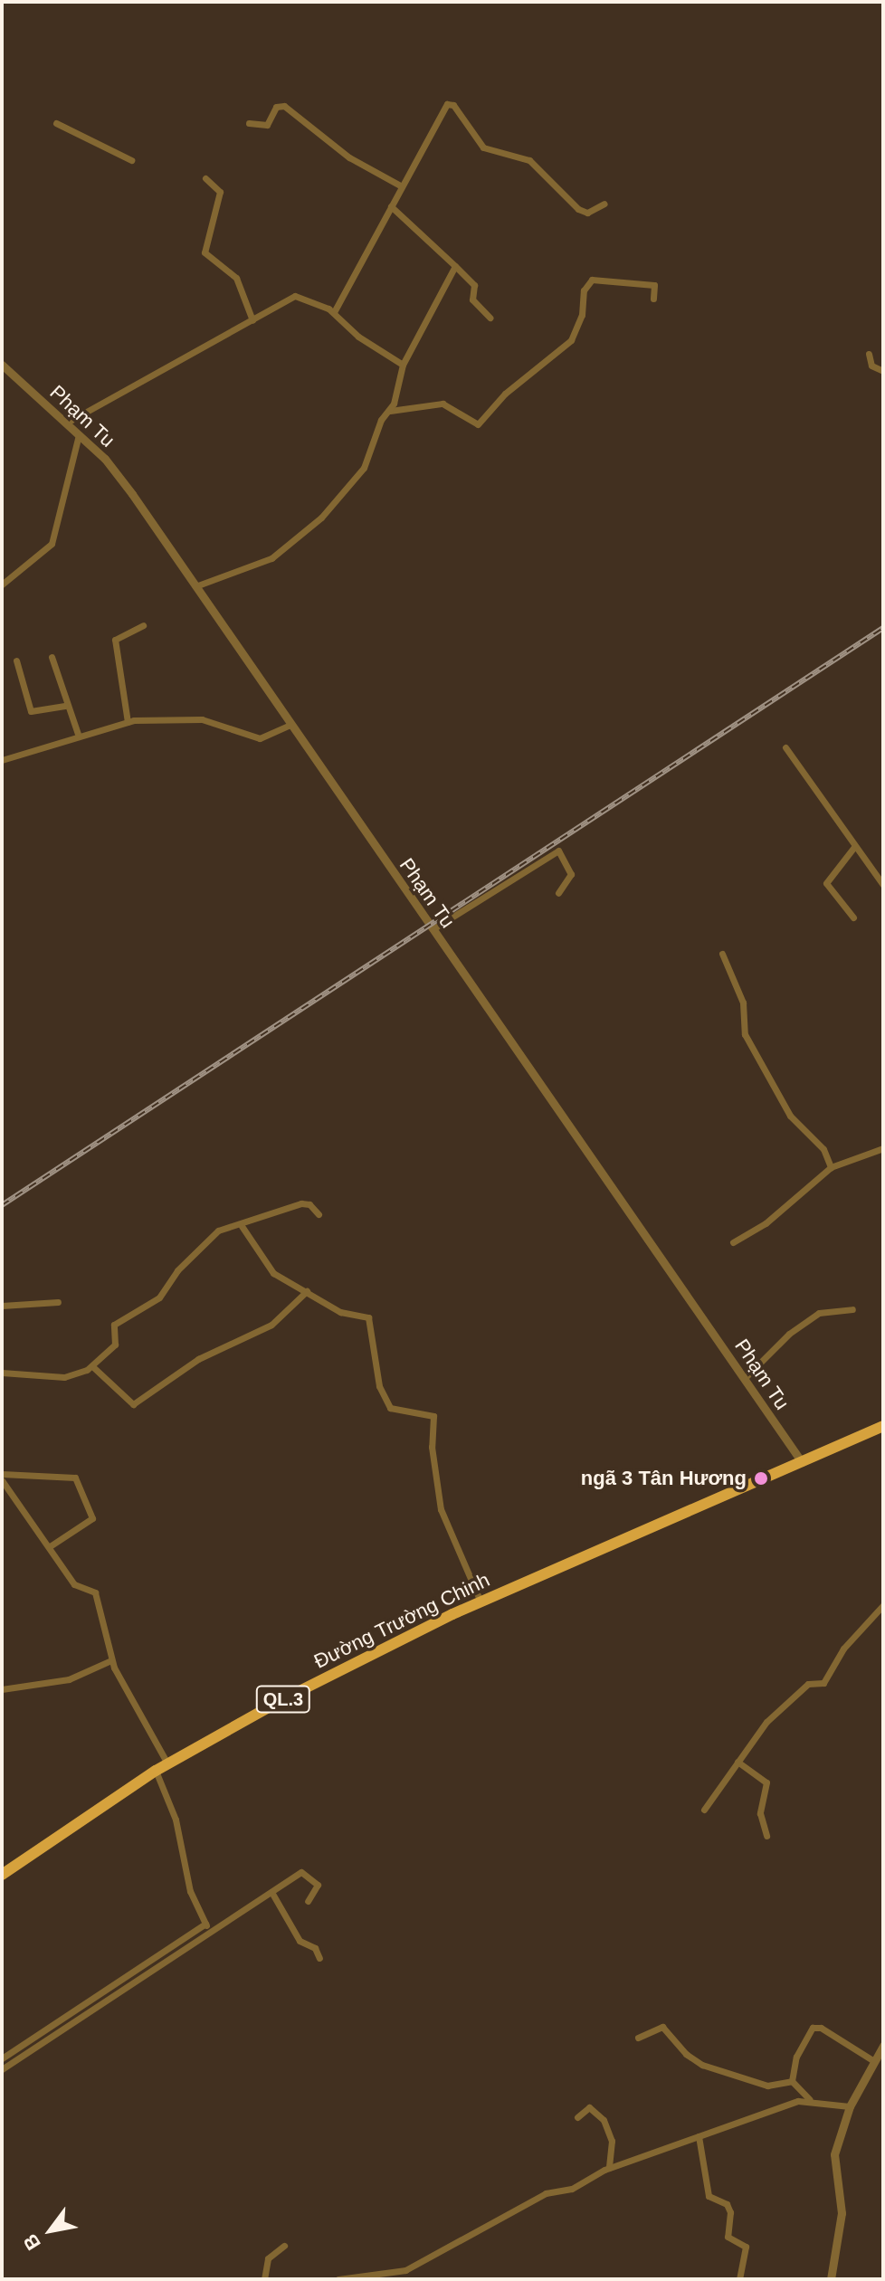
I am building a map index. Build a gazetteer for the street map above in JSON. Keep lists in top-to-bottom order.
{
  "streets": {
    "highway": ["Đường Trường Chinh", "QL.3"],
    "street": ["Phạm Tu"]
  },
  "crossings": [
    ["Phạm Tu", "Đường Trường Chinh"],
    ["Phạm Tu", "QL.3"],
    ["Đường Trường Chinh", "QL.3"]
  ],
  "places": ["ngã 3 Tân Hương"],
  "north": "bottom left"
}
